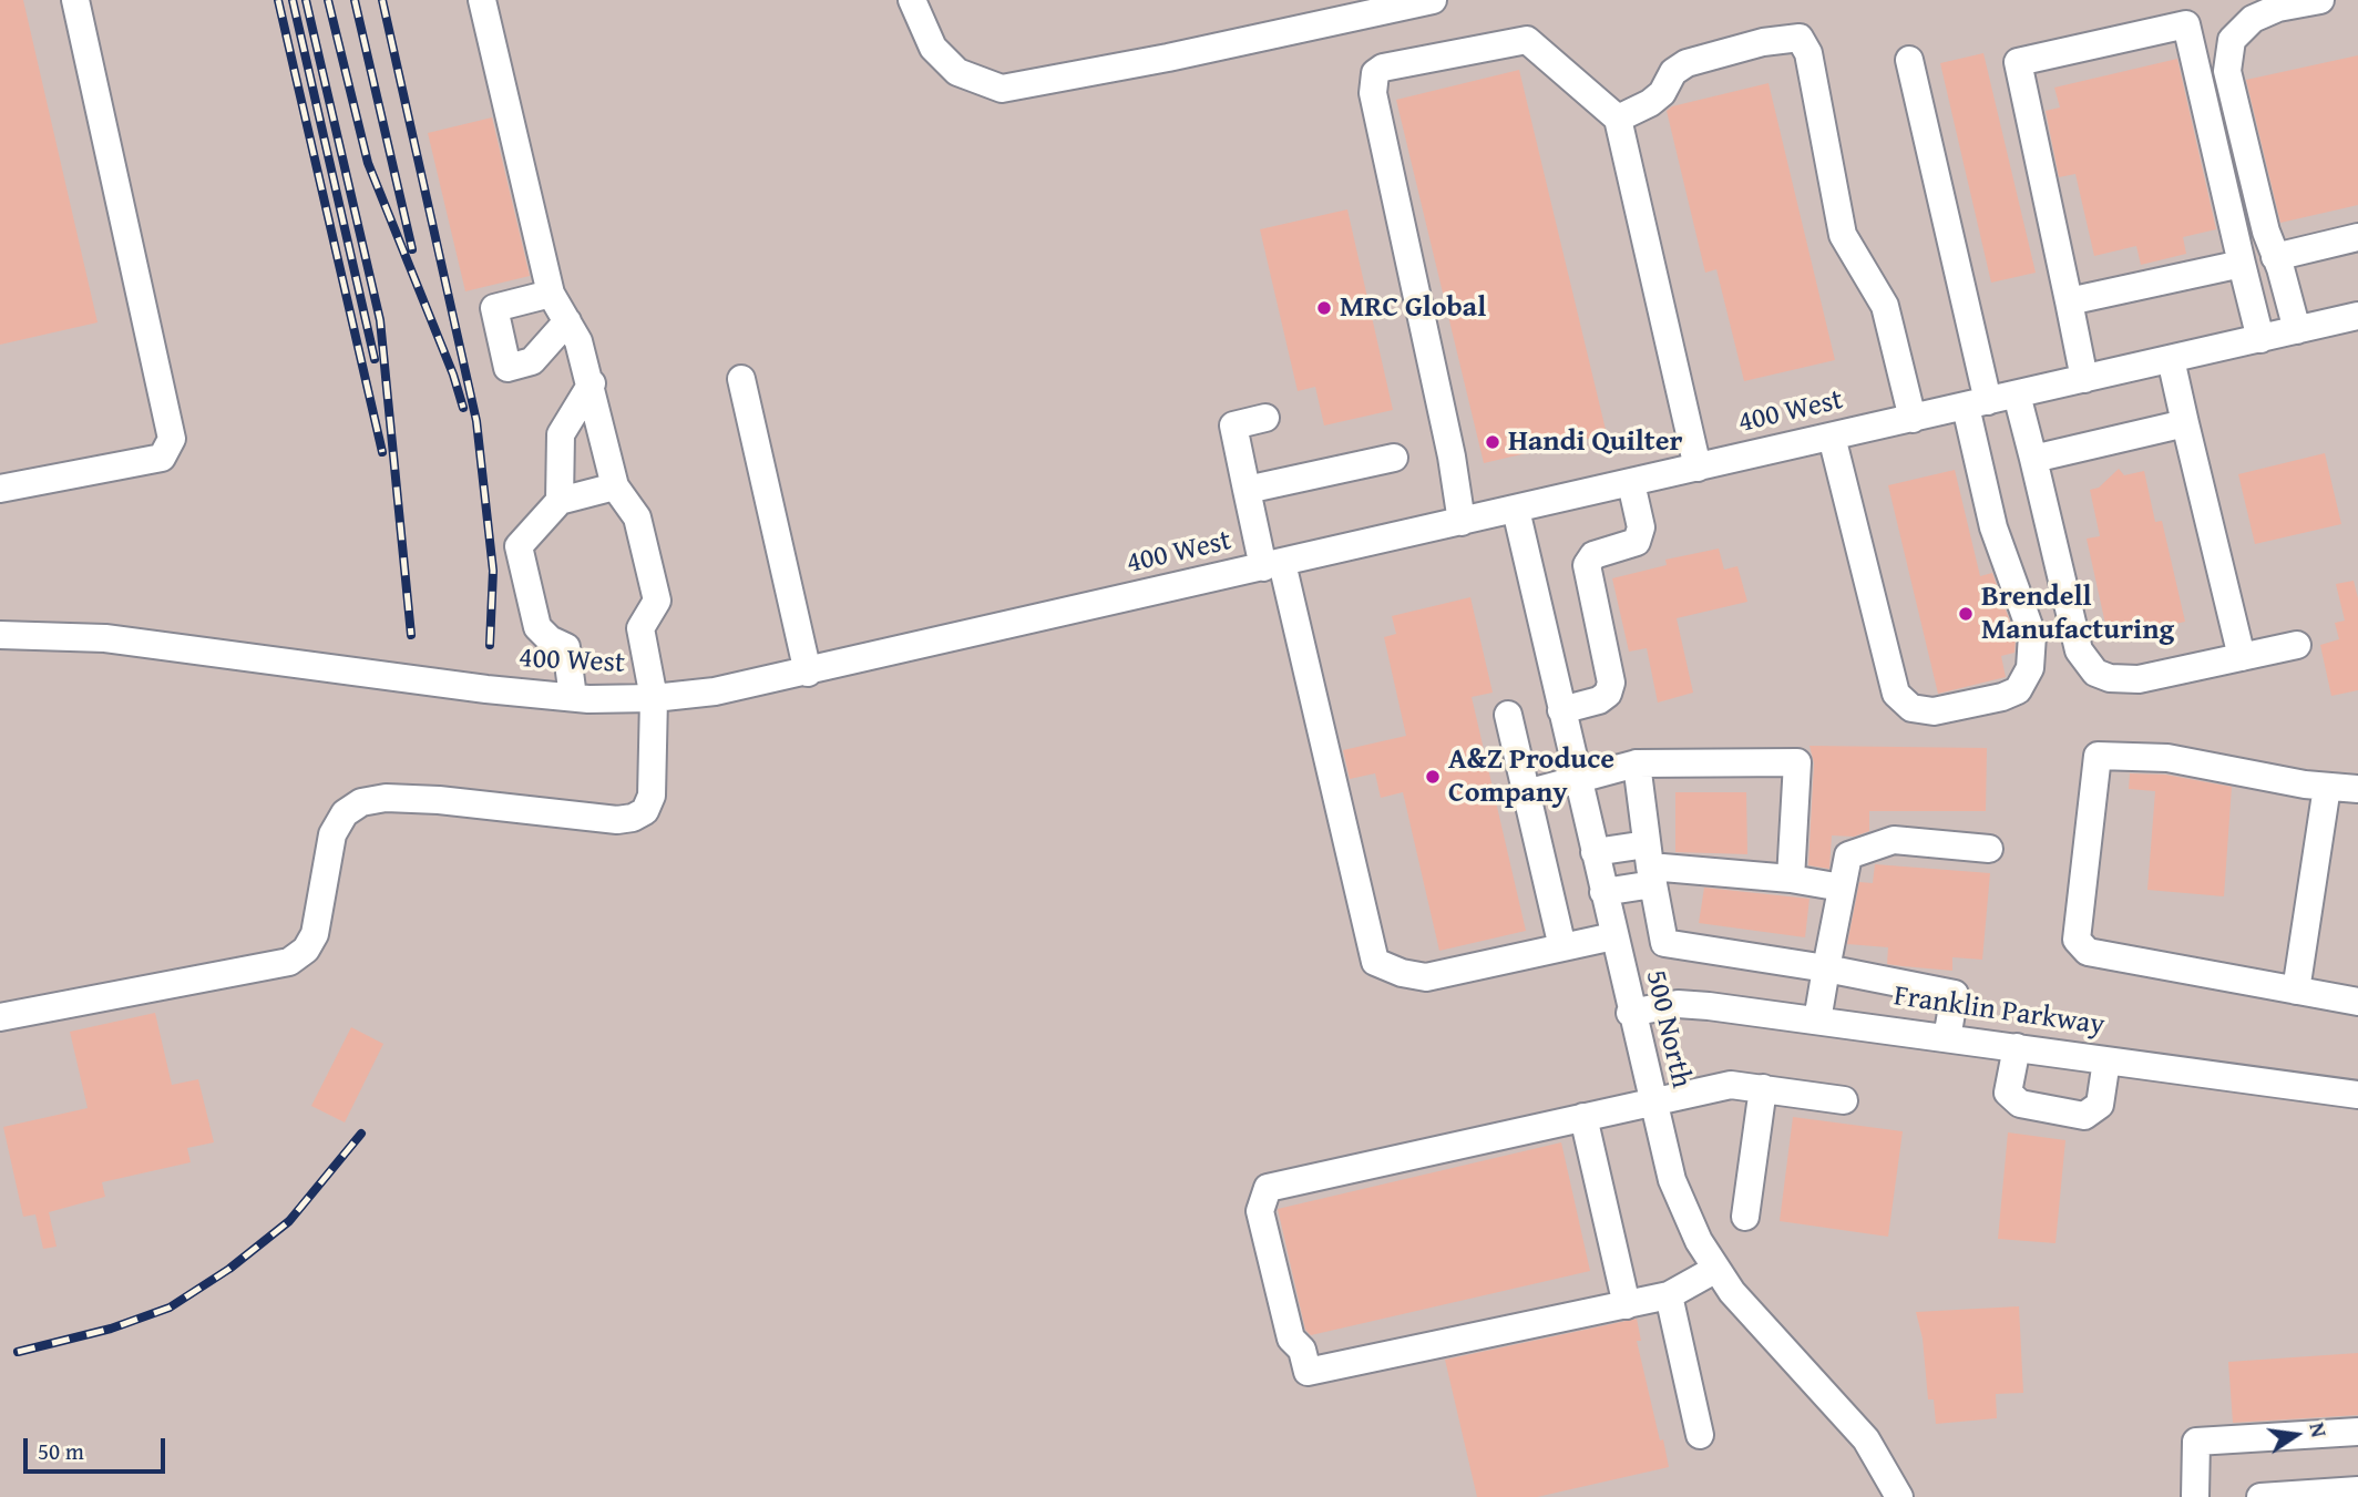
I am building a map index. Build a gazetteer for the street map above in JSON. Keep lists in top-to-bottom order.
{
  "streets": {
    "street": ["400 West", "Franklin Parkway", "500 North"]
  },
  "crossings": [
    ["400 West", "500 North"],
    ["Franklin Parkway", "500 North"]
  ],
  "places": [
    "MRC Global",
    "Handi Quilter",
    "Brendell Manufacturing",
    "A&Z Produce Company"
  ],
  "scale_bar": "50 m",
  "north": "right"
}
